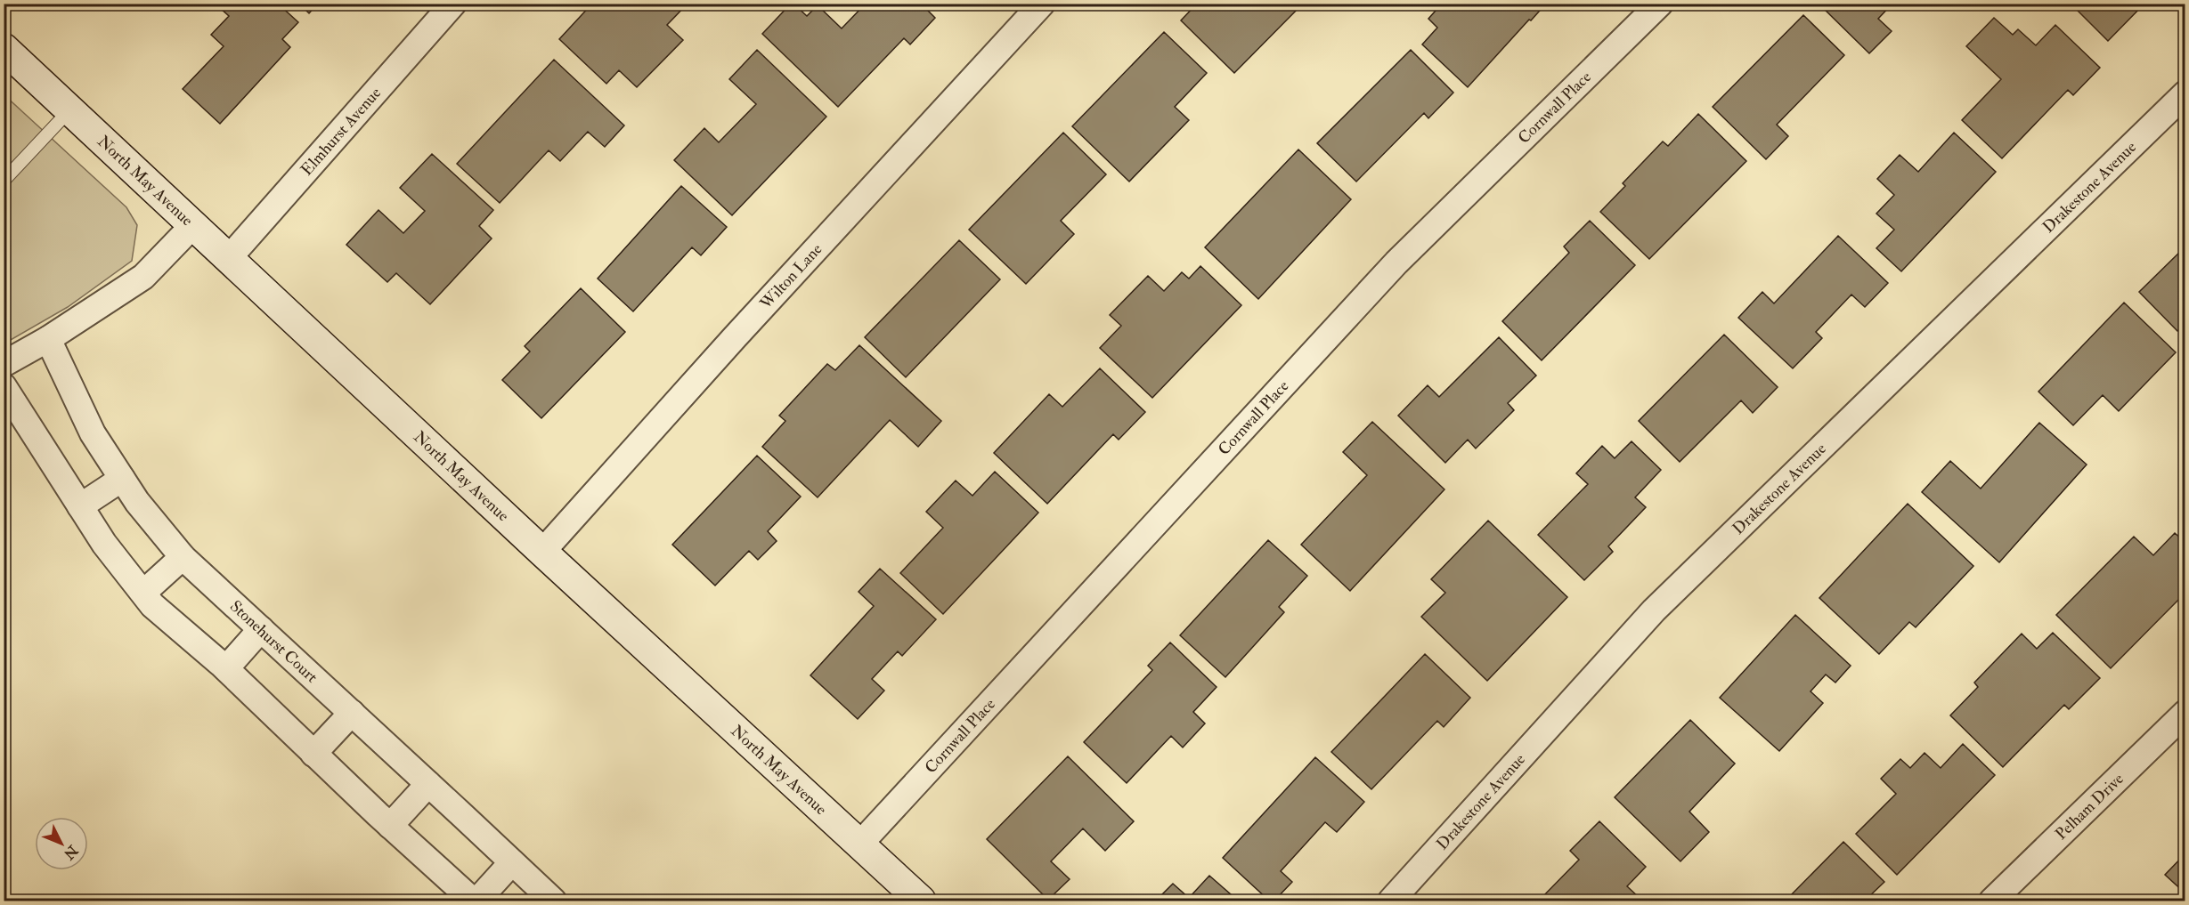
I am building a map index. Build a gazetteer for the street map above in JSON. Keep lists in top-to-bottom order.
{
  "streets": {
    "main road": ["North May Avenue"],
    "street": [
      "Cornwall Place",
      "Elmhurst Avenue",
      "Drakestone Avenue",
      "Wilton Lane",
      "Stonehurst Court",
      "Pelham Drive"
    ]
  },
  "crossings": [
    ["Cornwall Place", "North May Avenue"],
    ["Elmhurst Avenue", "North May Avenue"],
    ["North May Avenue", "Wilton Lane"]
  ],
  "north": "bottom right"
}
